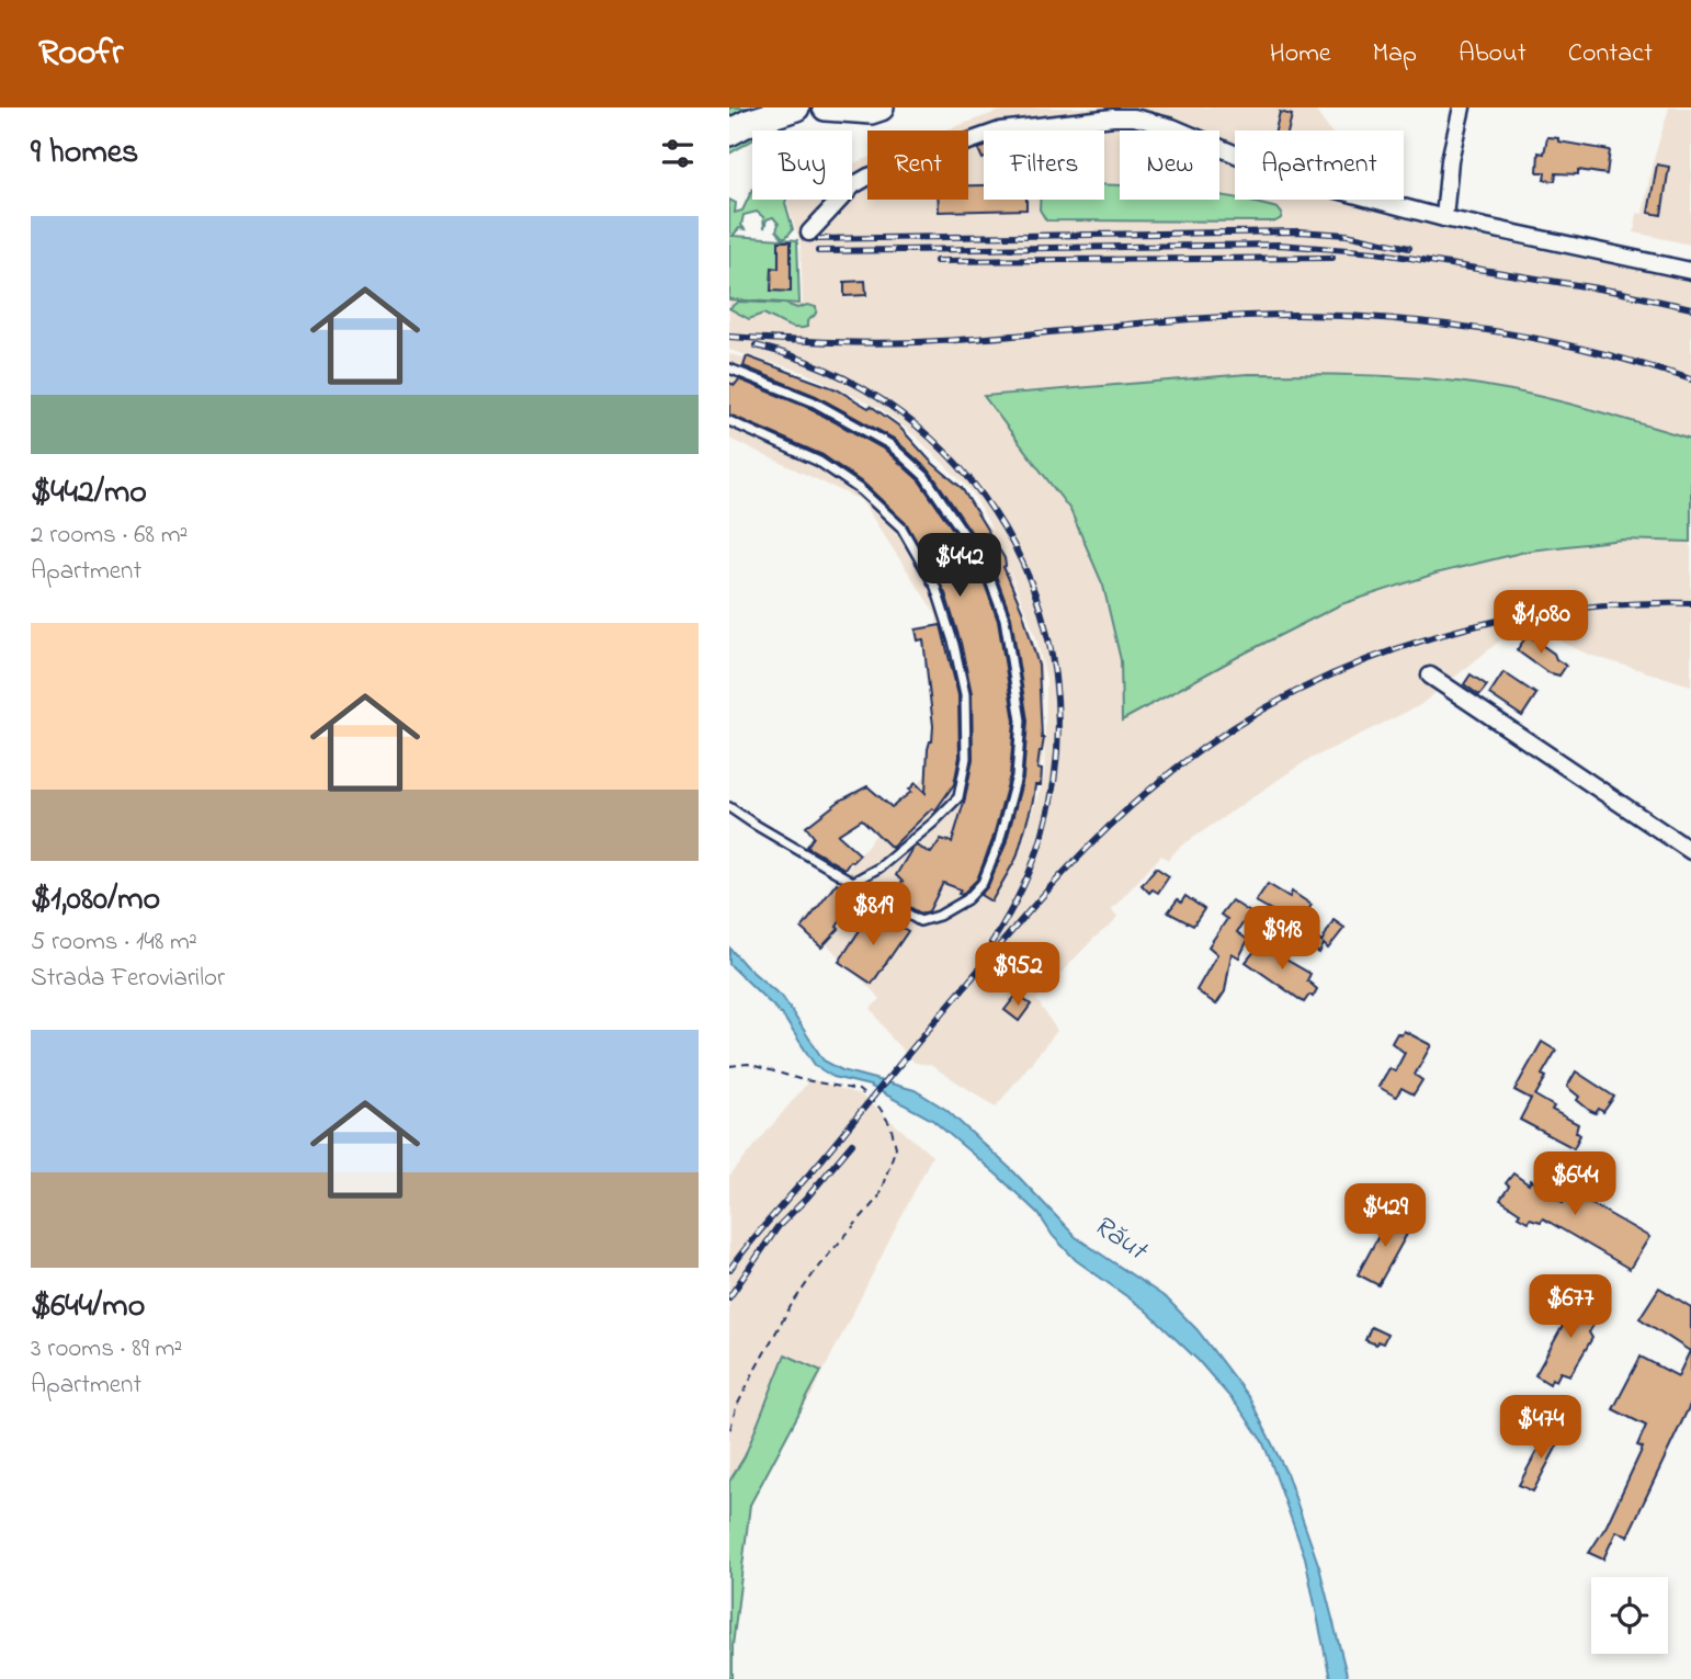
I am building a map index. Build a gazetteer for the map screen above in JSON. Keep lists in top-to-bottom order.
{
  "water": ["Răut"],
  "page": {
    "header": "Roofr",
    "nav": [
      "Home",
      "Map",
      "About",
      "Contact"
    ],
    "heading": "9 homes",
    "chip": [
      "Buy",
      "Rent",
      "Filters",
      "New",
      "Apartment"
    ],
    "list": [
      {
        "name": "$442/mo",
        "note": "2 rooms · 68 m² · Apartment"
      },
      {
        "name": "$1,080/mo",
        "note": "5 rooms · 148 m² · Strada Feroviarilor"
      },
      {
        "name": "$644/mo",
        "note": "3 rooms · 89 m² · Apartment"
      }
    ],
    "price": [
      "$442",
      "$1,080",
      "$819",
      "$918",
      "$952",
      "$644",
      "$429",
      "$677",
      "$474"
    ]
  }
}
